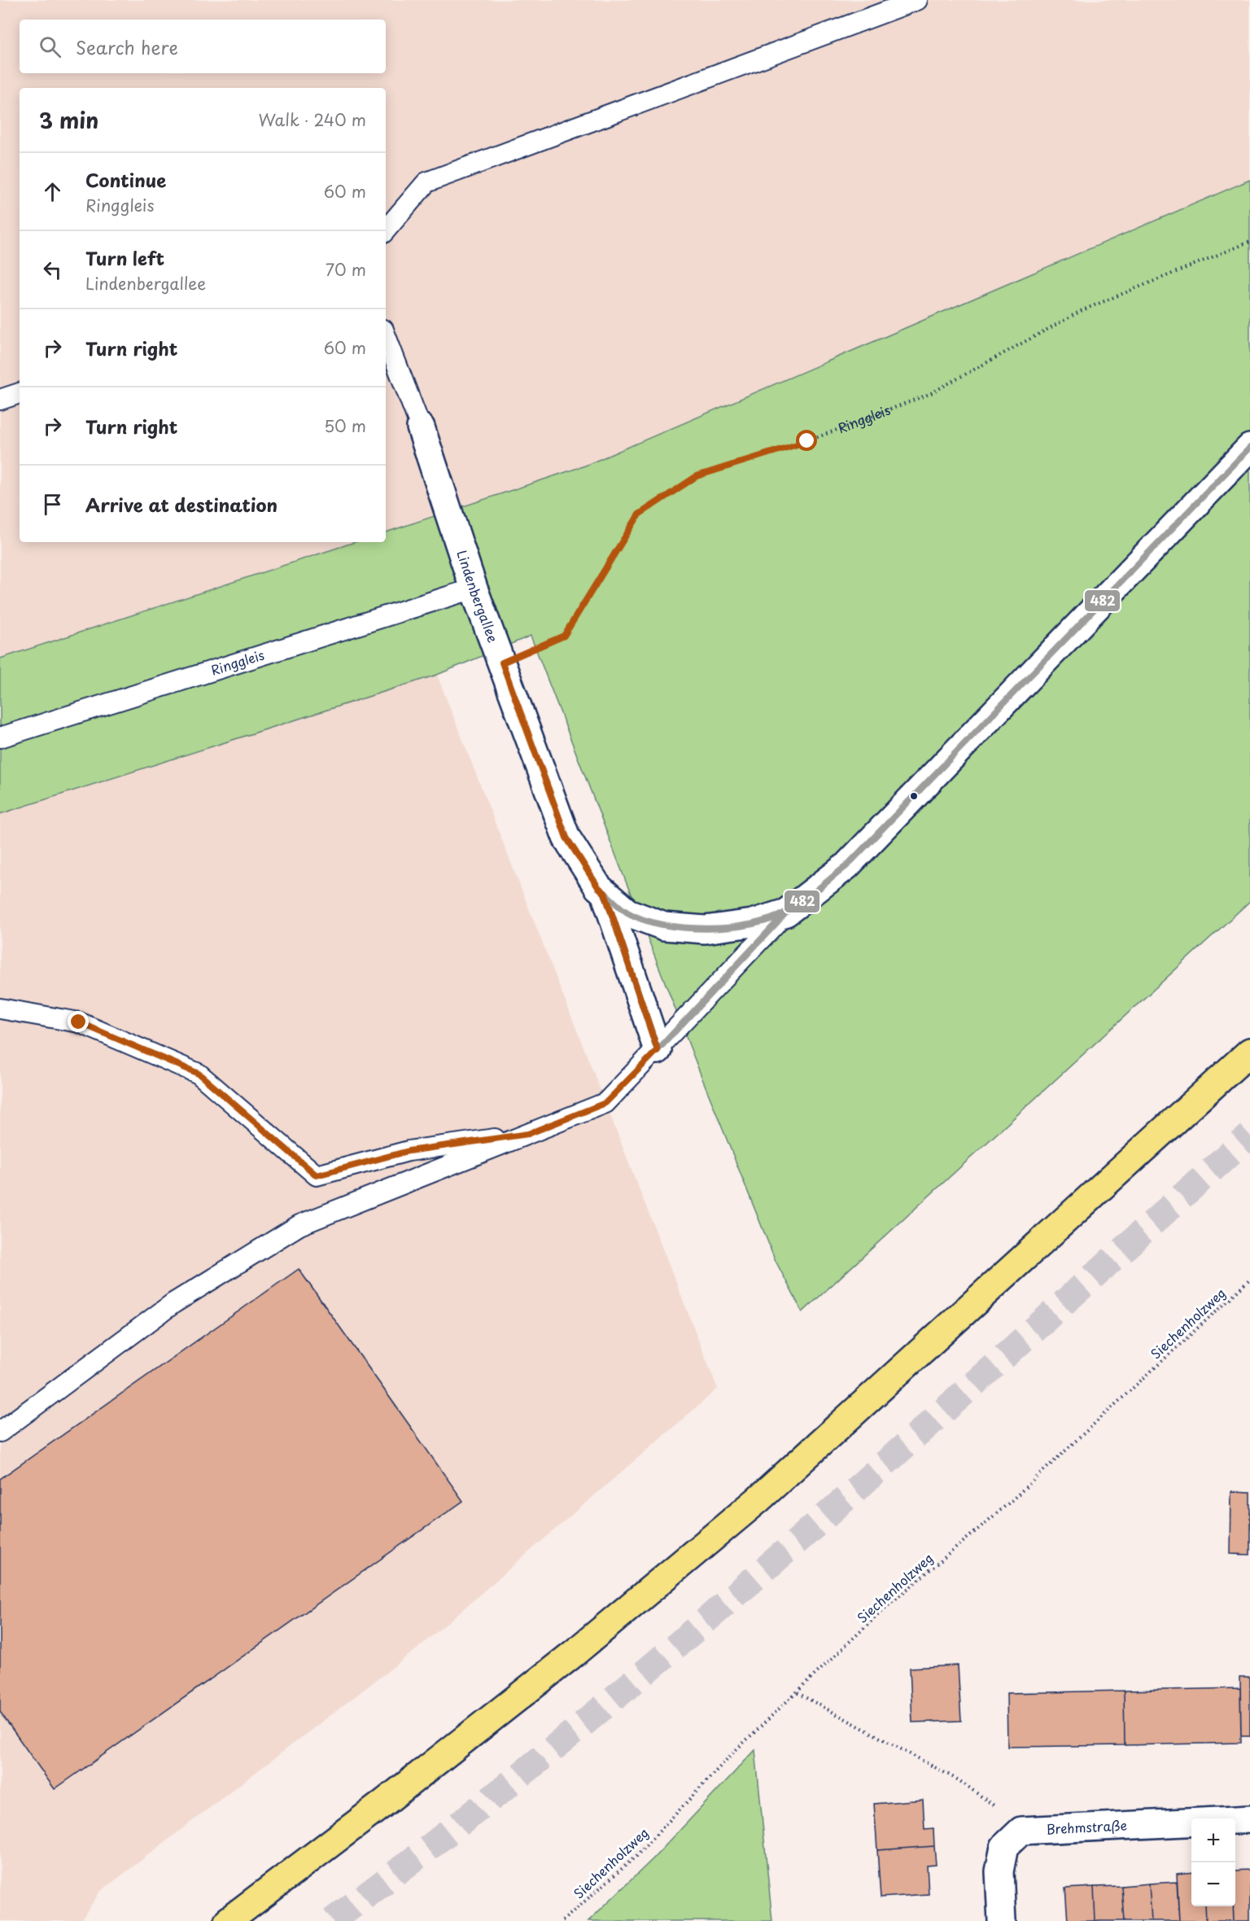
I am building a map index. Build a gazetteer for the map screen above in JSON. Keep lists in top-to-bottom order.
{
  "streets": {
    "street": ["Lindenbergallee", "Brehmstraße"],
    "lane": ["Ringgleis"],
    "path": ["Siechenholzweg"]
  },
  "crossings": [
    ["Ringgleis", "Lindenbergallee"]
  ],
  "lines": ["transit line 482"],
  "page": {
    "search": "Search here",
    "heading": ["3 min", "Walk · 240 m"],
    "list": [
      ["Continue", "Ringgleis", "60 m"],
      ["Turn left", "Lindenbergallee", "70 m"],
      ["Turn right", "60 m"],
      ["Turn right", "50 m"],
      "Arrive at destination"
    ],
    "map_buttons": ["+", "−"]
  }
}
